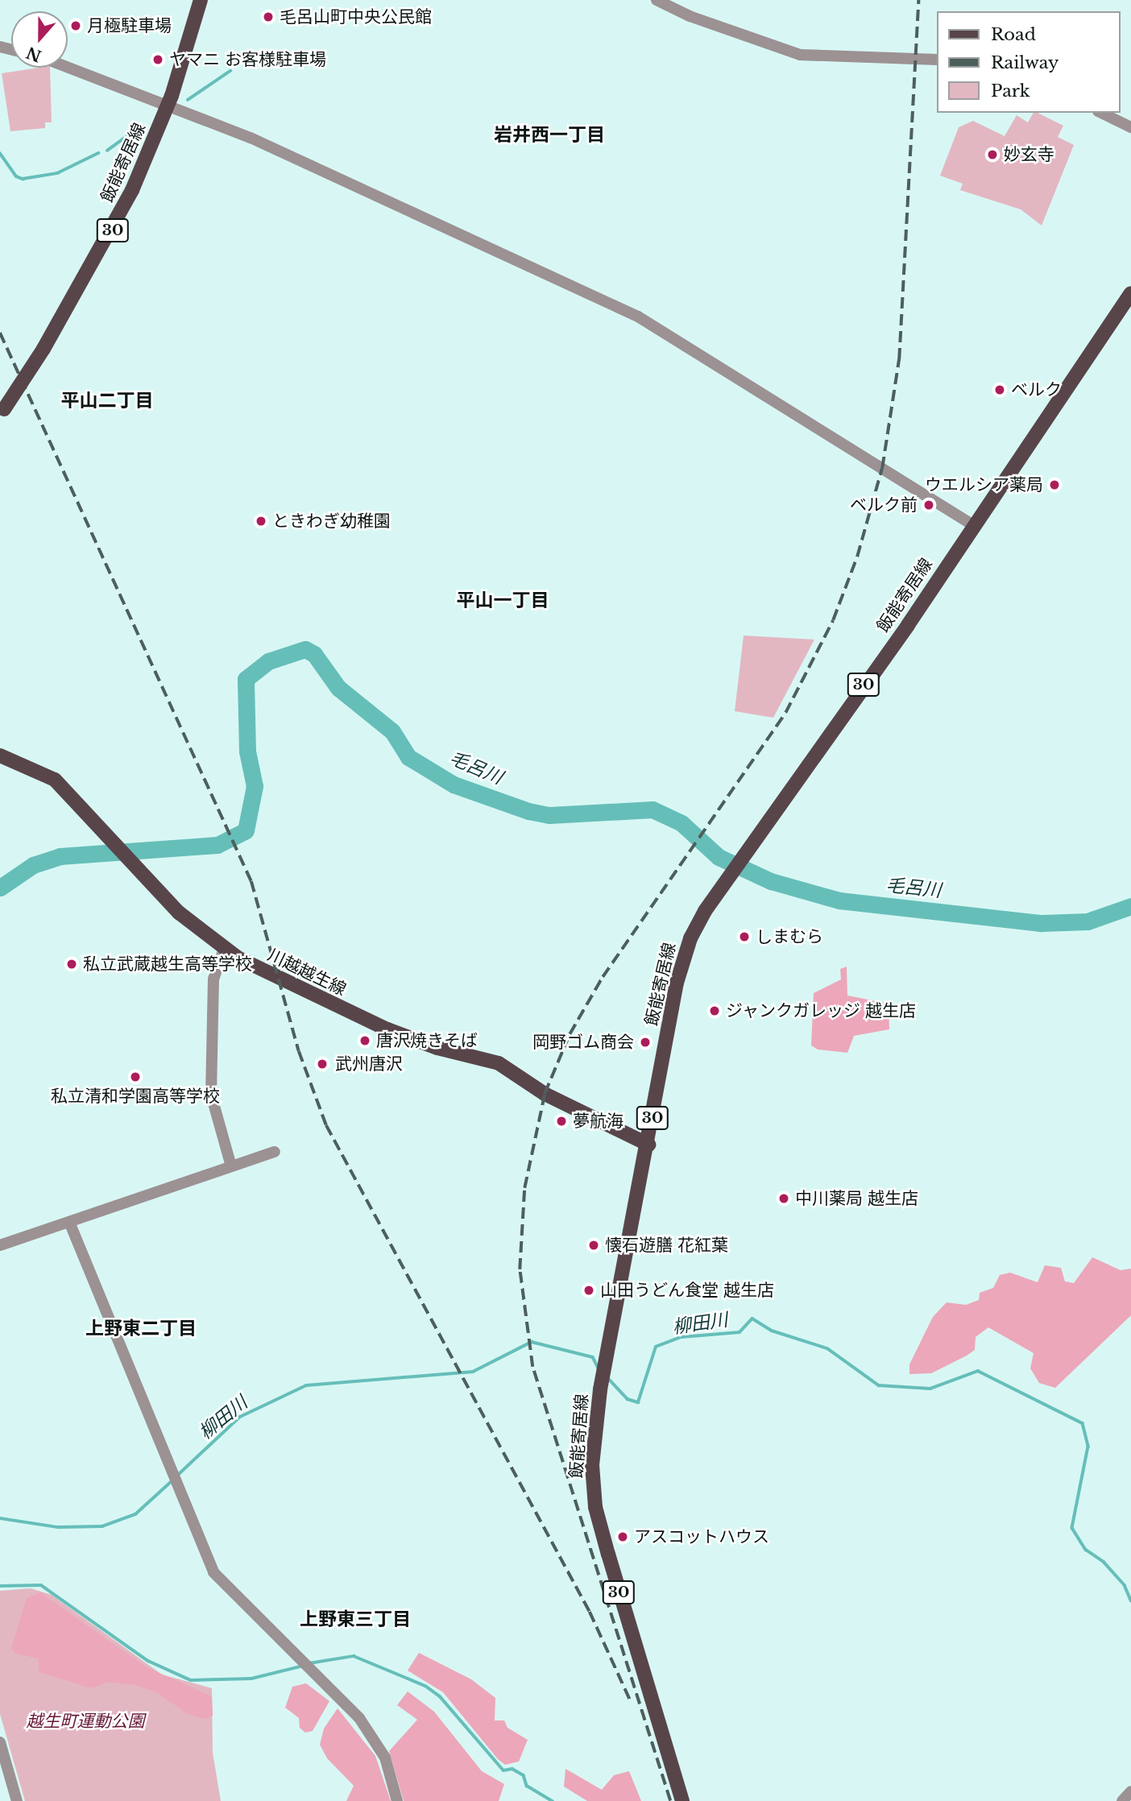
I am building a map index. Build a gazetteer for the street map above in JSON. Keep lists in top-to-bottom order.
{
  "streets": {
    "main road": ["飯能寄居線", "30", "川越越生線"]
  },
  "crossings": [
    ["飯能寄居線", "川越越生線"]
  ],
  "districts": [
    "岩井西一丁目",
    "平山二丁目",
    "平山一丁目",
    "上野東二丁目",
    "上野東三丁目"
  ],
  "water": ["毛呂川", "柳田川"],
  "parks": ["越生町運動公園"],
  "places": [
    "毛呂山町中央公民館",
    "月極駐車場",
    "ヤマニ お客様駐車場",
    "妙玄寺",
    "ベルク",
    "ウエルシア薬局",
    "ベルク前",
    "ときわぎ幼稚園",
    "しまむら",
    "私立武蔵越生高等学校",
    "ジャンクガレッジ 越生店",
    "唐沢焼きそば",
    "岡野ゴム商会",
    "武州唐沢",
    "私立清和学園高等学校",
    "夢航海",
    "中川薬局 越生店",
    "懐石遊膳 花紅葉",
    "山田うどん食堂 越生店",
    "アスコットハウス"
  ],
  "legend": ["Road", "Railway", "Park"],
  "north": "bottom"
}
